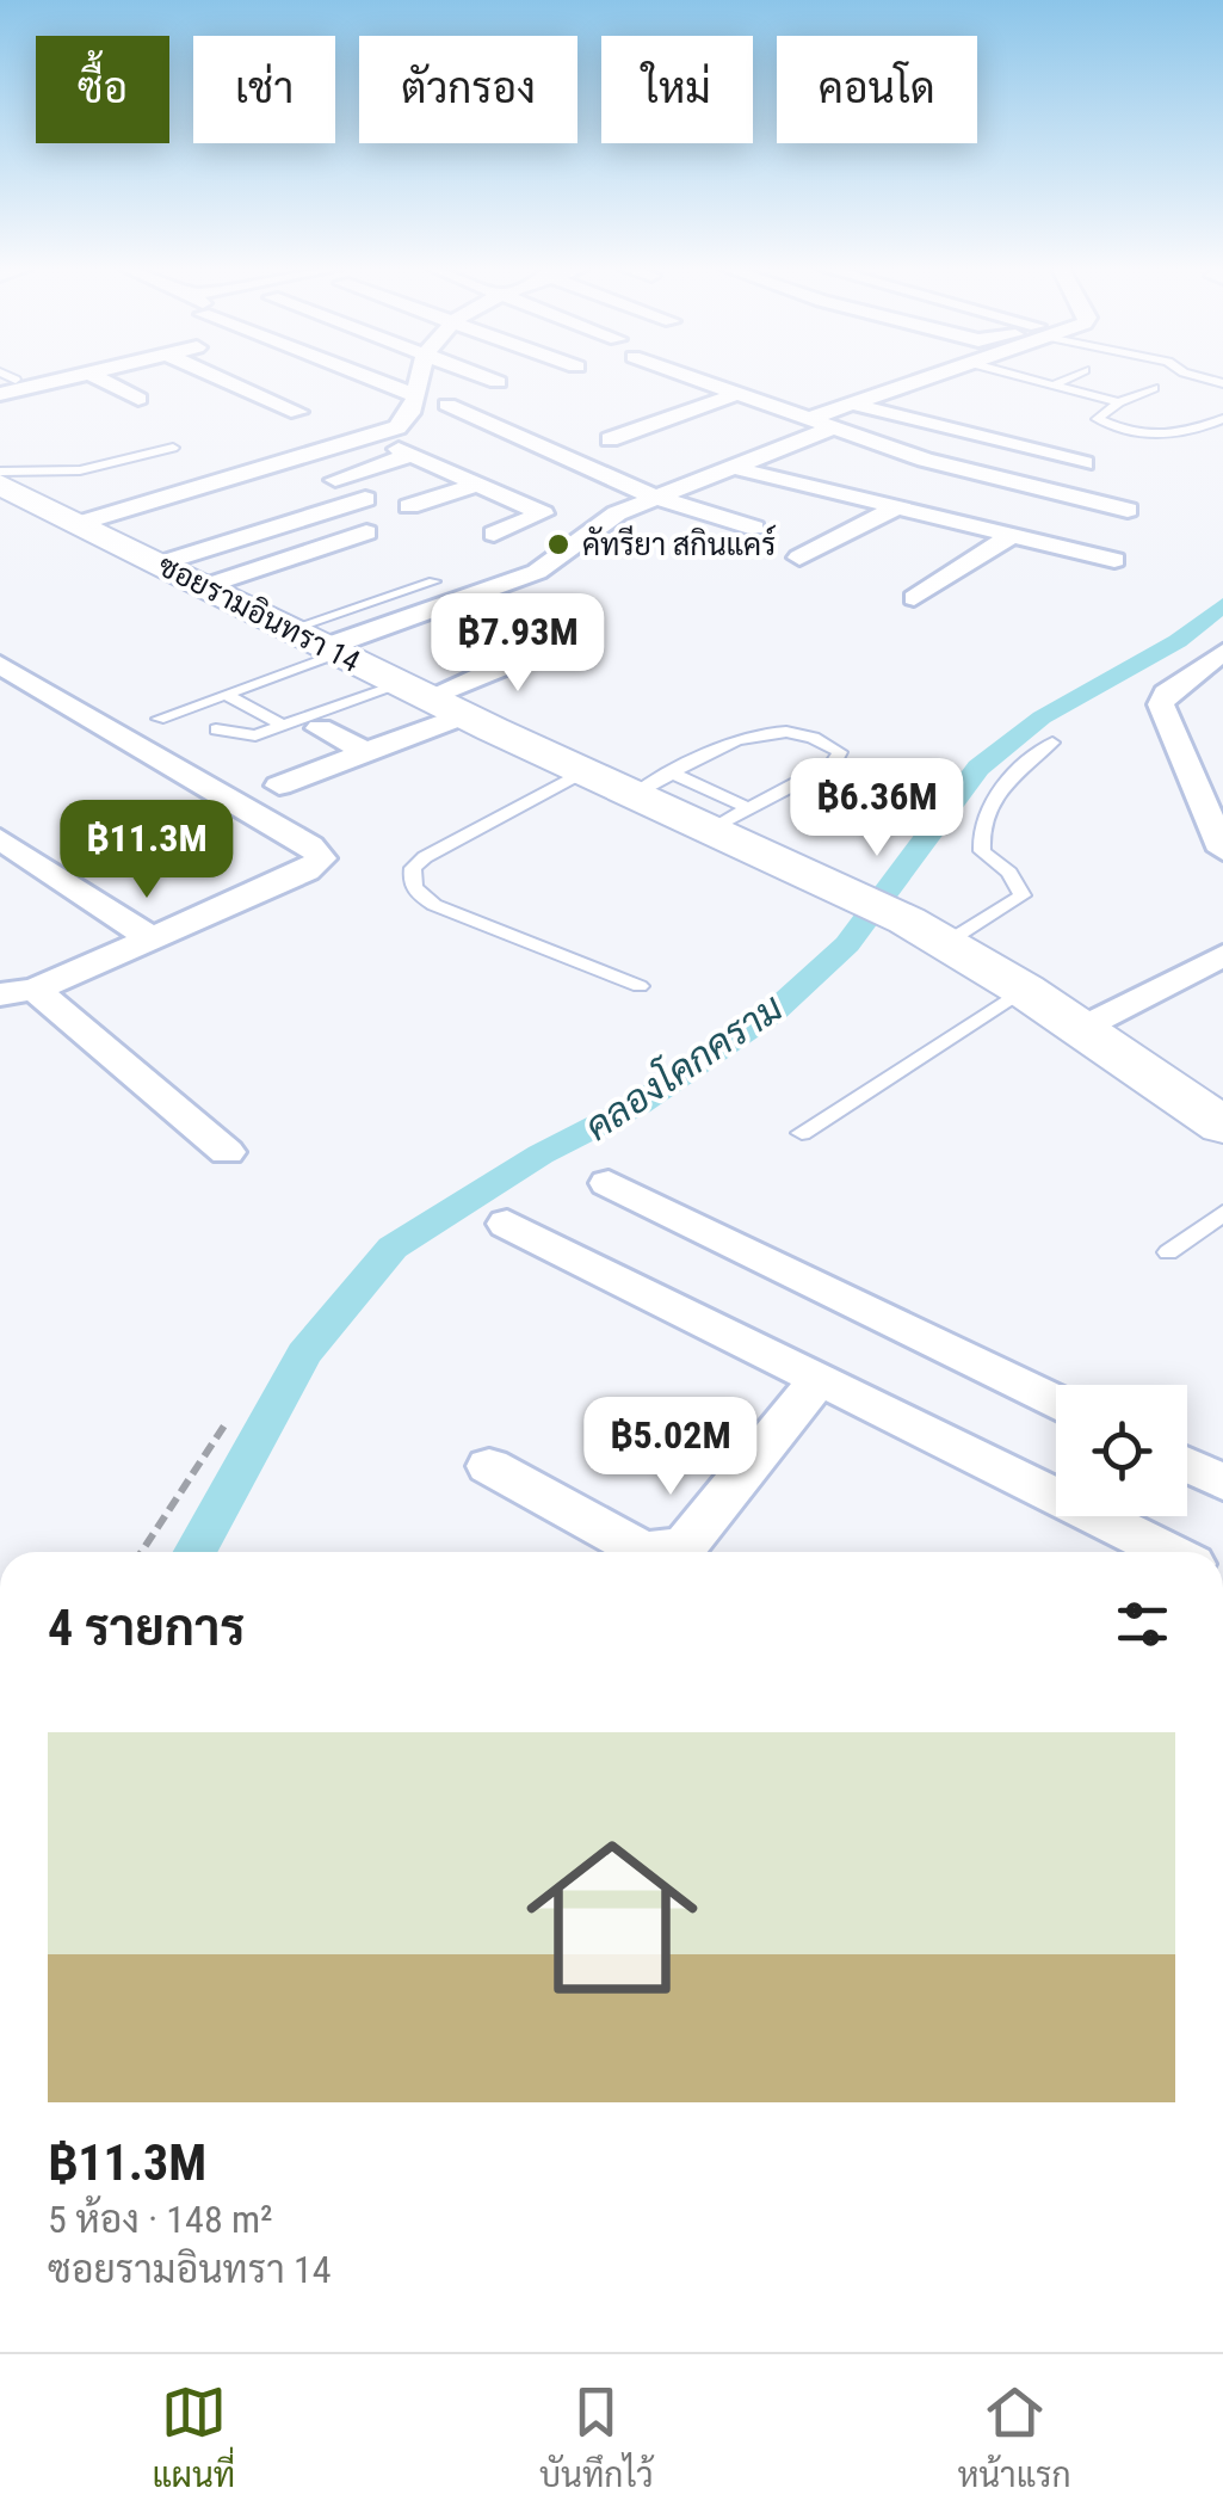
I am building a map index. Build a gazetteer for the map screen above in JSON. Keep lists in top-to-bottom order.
{
  "streets": {
    "street": ["ซอยรามอินทรา 14"]
  },
  "water": ["คลองโคกคราม"],
  "places": ["คัทรียา สกินแคร์"],
  "page": {
    "chip": [
      "ซื้อ",
      "เช่า",
      "ตัวกรอง",
      "ใหม่",
      "คอนโด"
    ],
    "price": [
      "฿7.93M",
      "฿6.36M",
      "฿11.3M",
      "฿5.02M"
    ],
    "heading": "4 รายการ",
    "list": [
      {
        "name": "฿11.3M",
        "note": "5 ห้อง · 148 m² · ซอยรามอินทรา 14"
      }
    ],
    "tabs": ["แผนที่", "บันทึกไว้", "หน้าแรก"]
  }
}
